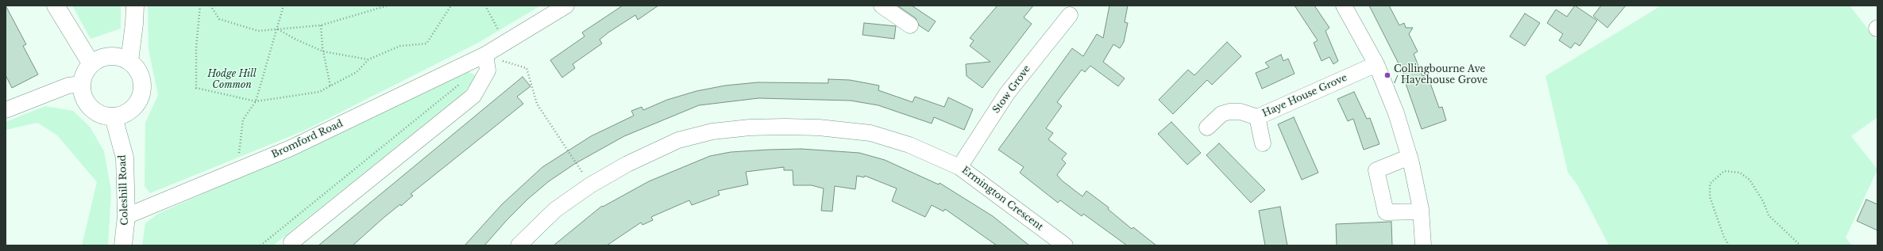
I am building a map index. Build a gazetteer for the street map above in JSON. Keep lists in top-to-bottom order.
{
  "streets": {
    "main road": ["Coleshill Road"],
    "street": [
      "Stow Grove",
      "Haye House Grove",
      "Bromford Road",
      "Ermington Crescent"
    ]
  },
  "crossings": [
    ["Stow Grove", "Ermington Crescent"],
    ["Bromford Road", "Coleshill Road"]
  ],
  "parks": ["Hodge Hill Common"],
  "places": ["Collingbourne Ave / Hayehouse Grove"]
}
